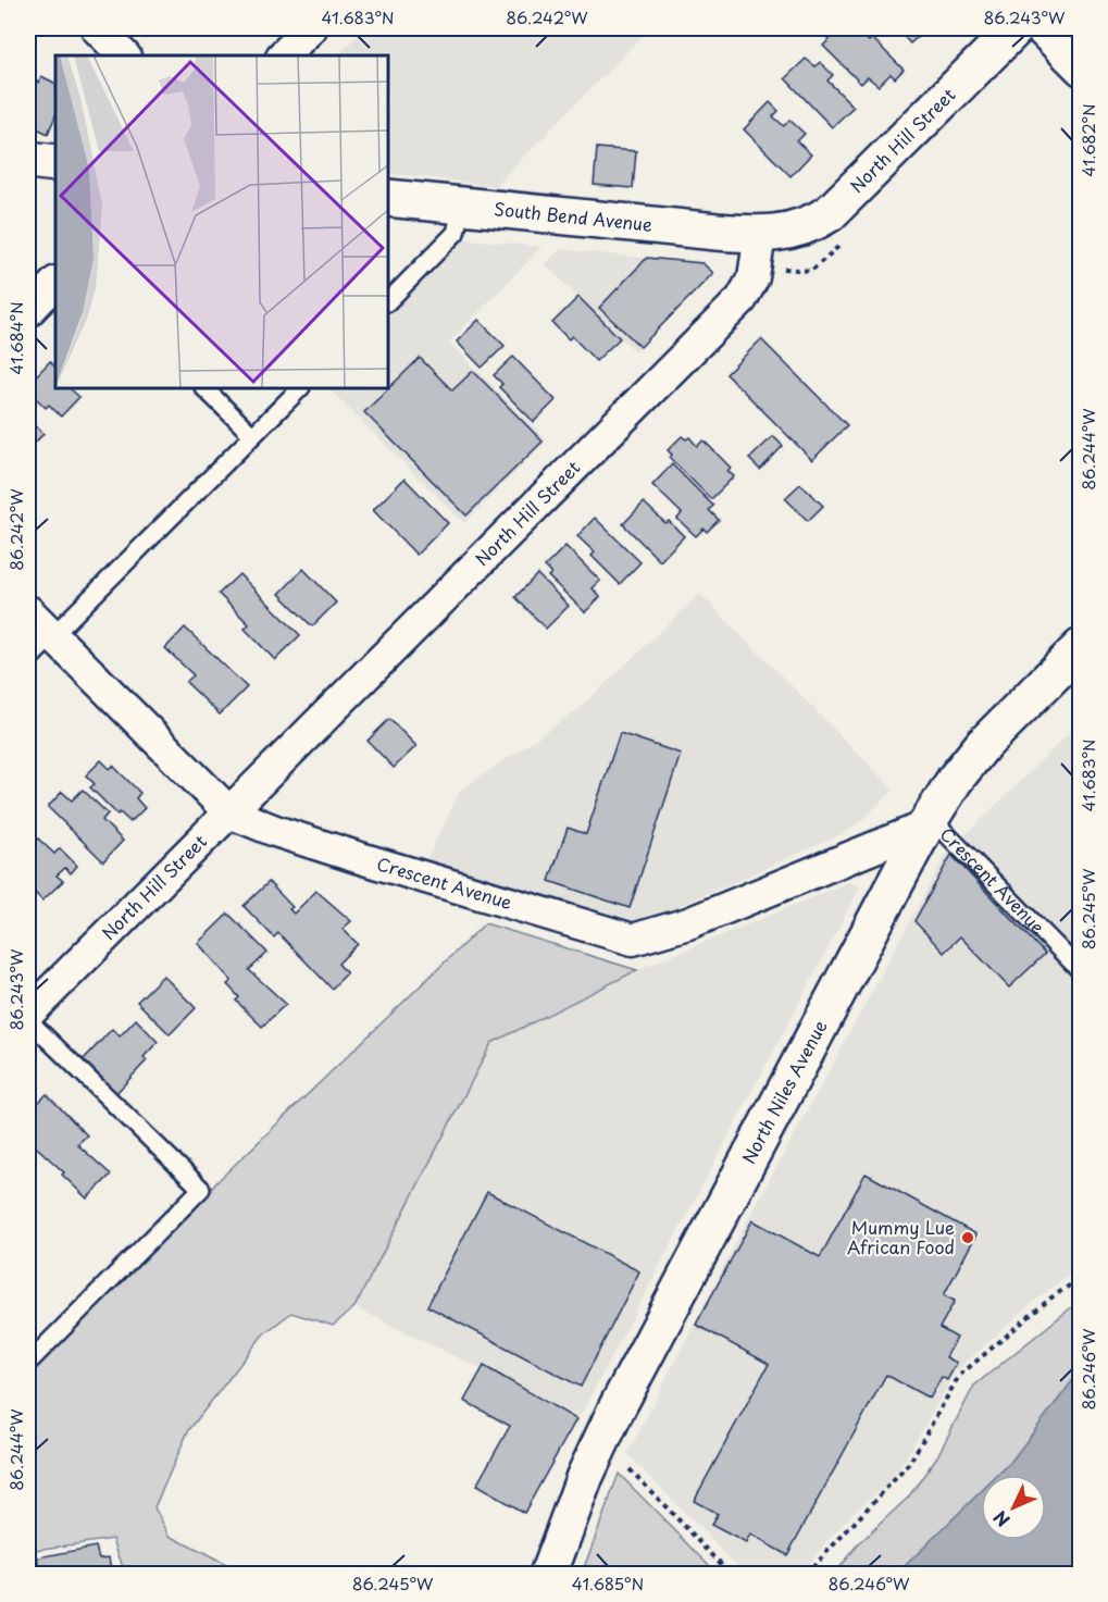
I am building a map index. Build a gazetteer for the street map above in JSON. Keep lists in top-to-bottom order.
{
  "streets": {
    "street": [
      "North Hill Street",
      "South Bend Avenue",
      "Crescent Avenue",
      "North Niles Avenue"
    ]
  },
  "crossings": [
    ["North Hill Street", "South Bend Avenue"],
    ["North Hill Street", "Crescent Avenue"],
    ["Crescent Avenue", "North Niles Avenue"]
  ],
  "places": ["Mummy Lue African Food"],
  "north": "bottom left",
  "coordinates": [
    "41.683°N",
    "86.242°W",
    "86.243°W",
    "41.682°N",
    "41.684°N",
    "86.244°W",
    "86.245°W",
    "86.246°W",
    "41.685°N"
  ]
}
